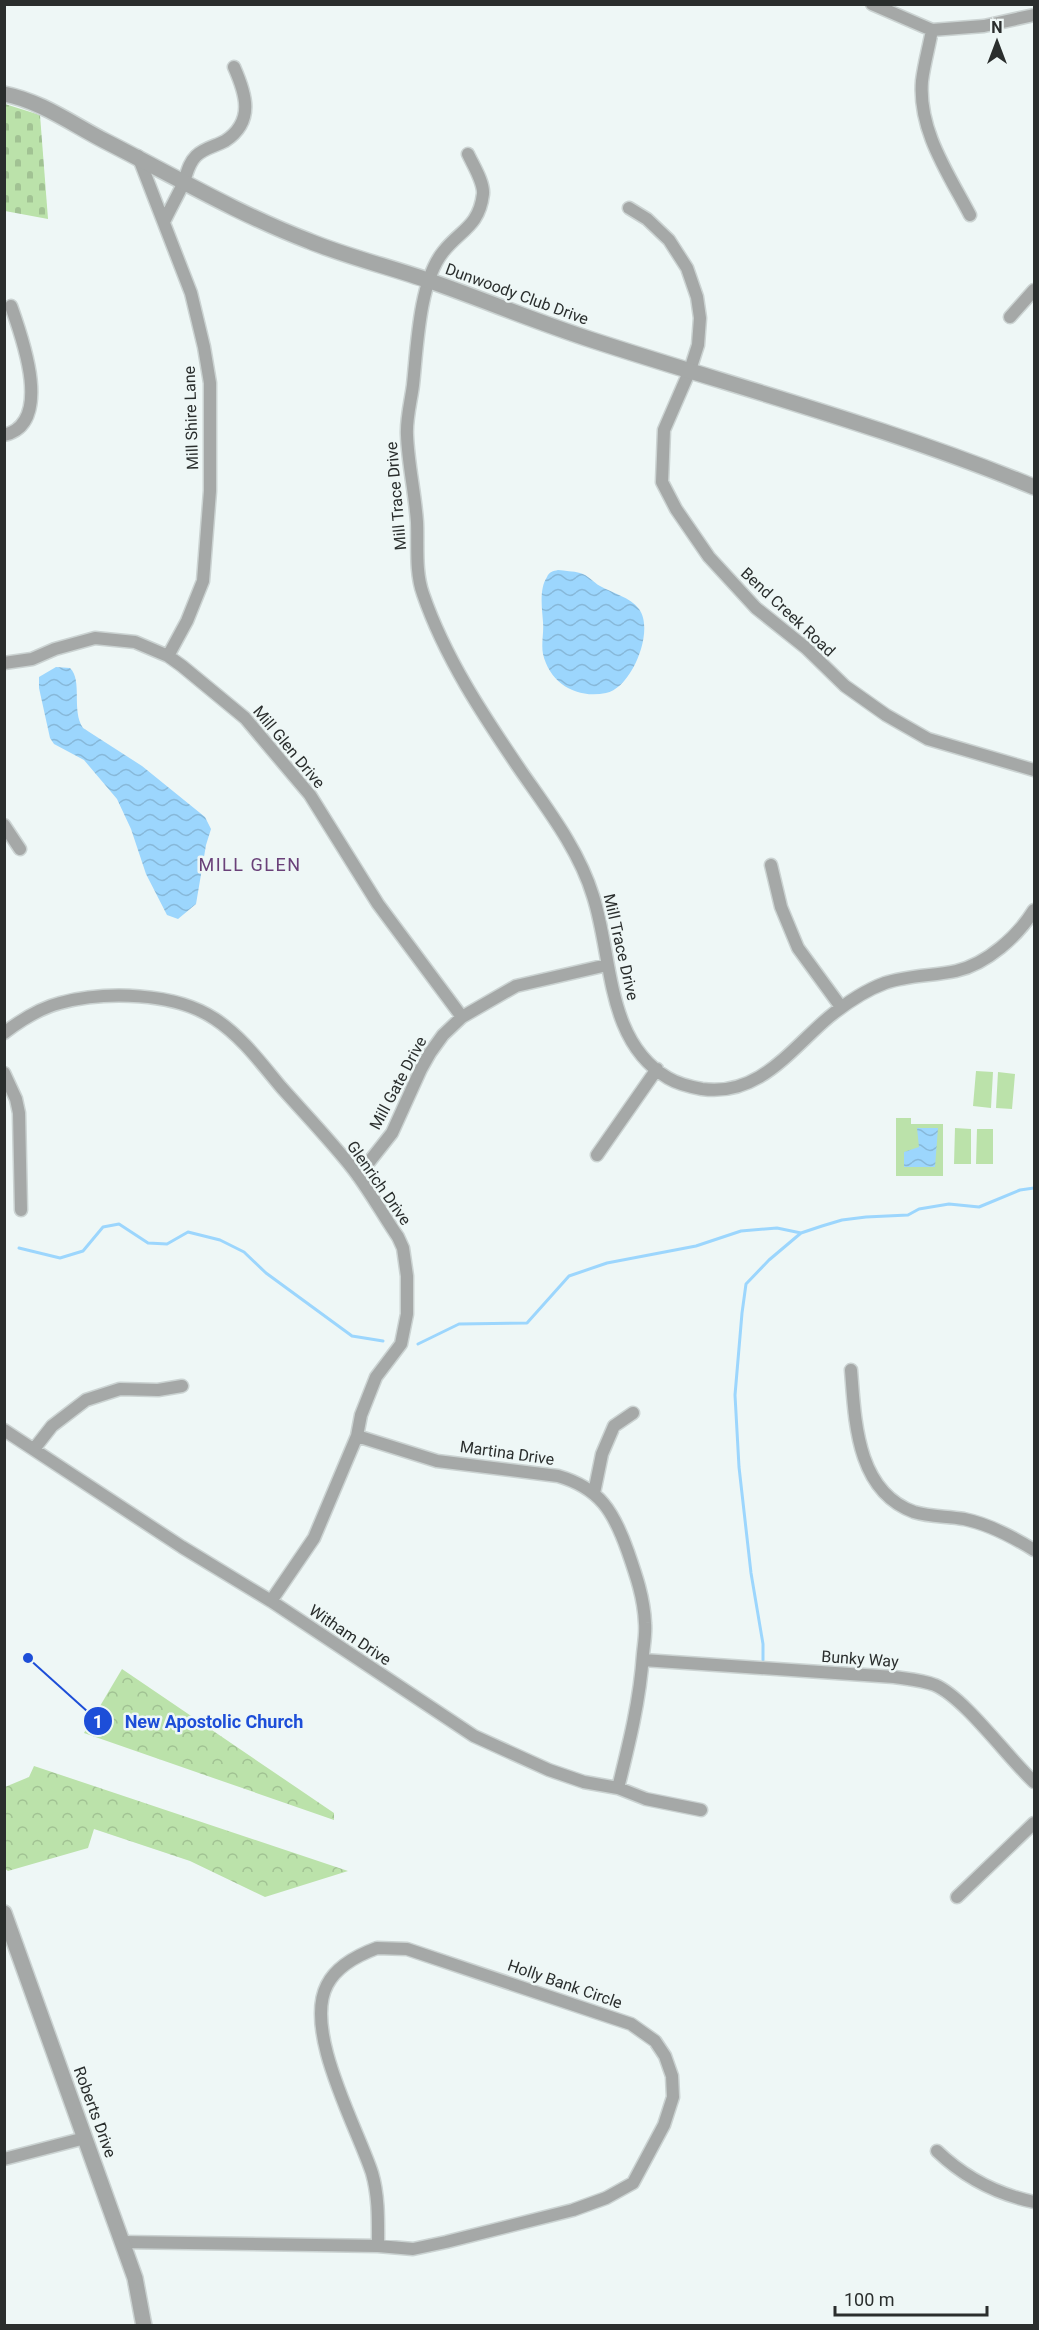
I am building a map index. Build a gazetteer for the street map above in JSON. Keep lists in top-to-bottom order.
{
  "streets": {
    "street": [
      "Dunwoody Club Drive",
      "Mill Shire Lane",
      "Mill Trace Drive",
      "Bend Creek Road",
      "Mill Glen Drive",
      "Mill Gate Drive",
      "Glenrich Drive",
      "Martina Drive",
      "Witham Drive",
      "Bunky Way",
      "Holly Bank Circle",
      "Roberts Drive"
    ]
  },
  "crossings": [
    ["Dunwoody Club Drive", "Mill Shire Lane"],
    ["Dunwoody Club Drive", "Mill Trace Drive"],
    ["Dunwoody Club Drive", "Bend Creek Road"],
    ["Mill Shire Lane", "Mill Glen Drive"],
    ["Mill Trace Drive", "Mill Gate Drive"],
    ["Mill Glen Drive", "Mill Gate Drive"],
    ["Mill Gate Drive", "Glenrich Drive"],
    ["Glenrich Drive", "Martina Drive"],
    ["Glenrich Drive", "Witham Drive"],
    ["Martina Drive", "Witham Drive"],
    ["Martina Drive", "Bunky Way"],
    ["Holly Bank Circle", "Roberts Drive"]
  ],
  "districts": ["MILL GLEN"],
  "places": ["New Apostolic Church"],
  "scale_bar": "100 m",
  "north": "top"
}
